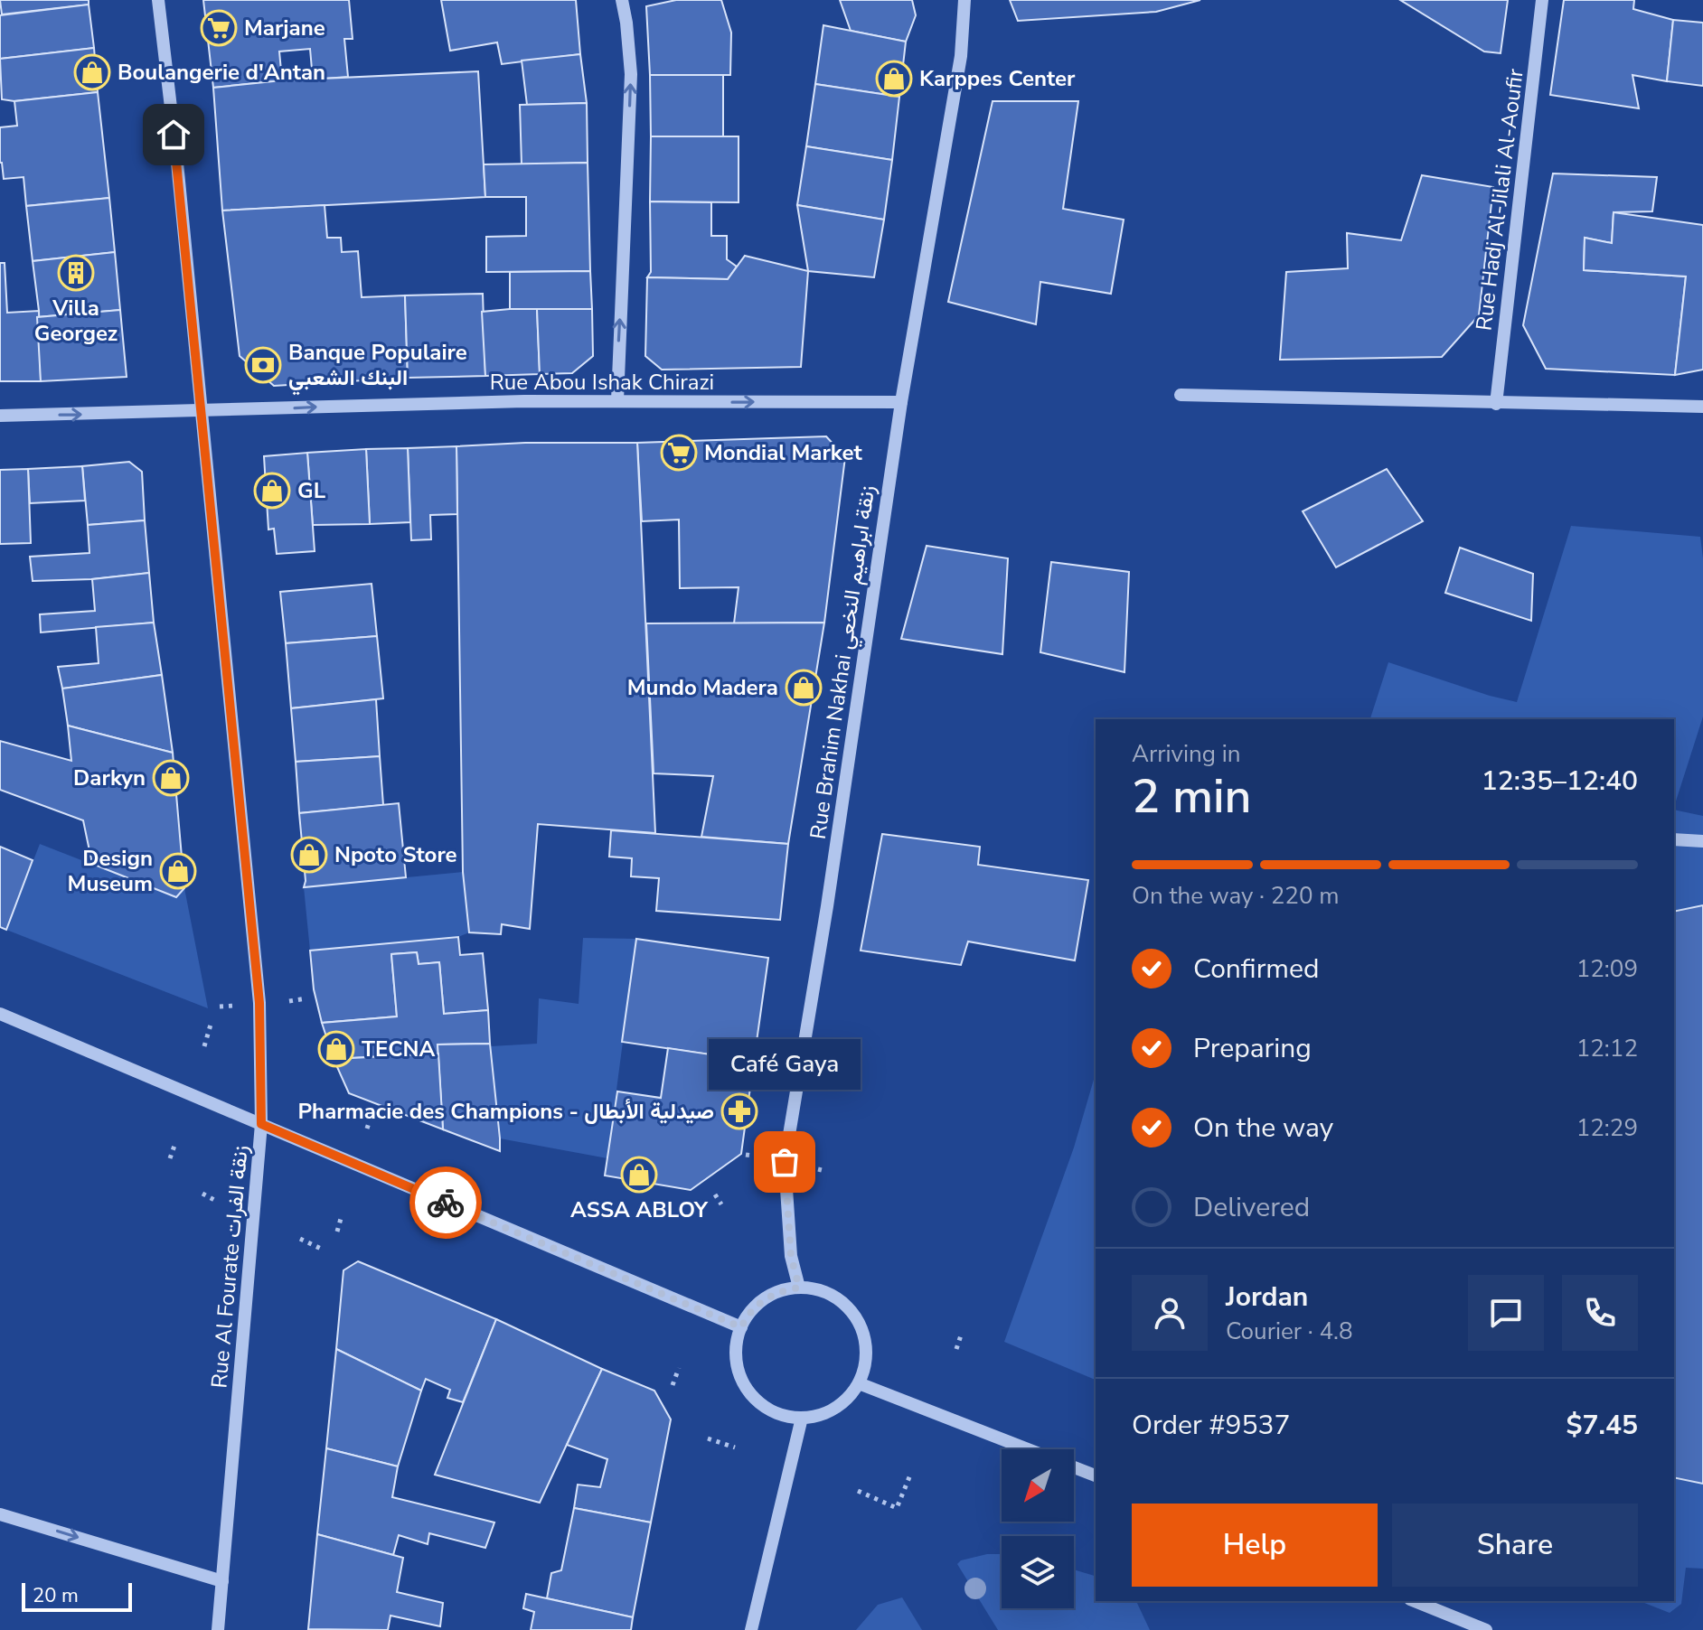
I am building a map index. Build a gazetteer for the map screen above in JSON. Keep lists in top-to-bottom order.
{
  "streets": {
    "street": [
      "Rue Hadj Al-Jilali Al-Aoufir",
      "Rue Abou Ishak Chirazi",
      "Rue Brahim Nakhai زنقة ابراهيم النخعي",
      "Rue Al Fourate زنقة الفرات"
    ]
  },
  "crossings": [
    ["Rue Abou Ishak Chirazi", "Rue Brahim Nakhai زنقة ابراهيم النخعي"],
    ["Rue Abou Ishak Chirazi", "Rue Al Fourate زنقة الفرات"]
  ],
  "one_way": ["Rue Abou Ishak Chirazi"],
  "places": {
    "supermarket": ["Marjane", "Mondial Market"],
    "shop": [
      "Boulangerie d'Antan",
      "Karppes Center",
      "GL",
      "Mundo Madera",
      "Darkyn",
      "Npoto Store",
      "Design Museum",
      "TECNA",
      "ASSA ABLOY"
    ],
    "building": ["Villa Georgez"],
    "bank": ["Banque Populaire البنك الشعبي"],
    "pharmacy": ["Pharmacie des Champions - صيدلية الأبطال"],
    "other": ["Café Gaya"]
  },
  "scale_bar": "20 m",
  "north": "bottom left",
  "page": {
    "heading": ["2 min", "Arriving in", "12:35–12:40"],
    "panel": [
      "Jordan",
      "Courier · 4.8",
      "Order #9537",
      "$7.45"
    ],
    "bar": "On the way · 220 m",
    "list": [
      ["Confirmed", "12:09"],
      ["Preparing", "12:12"],
      ["On the way", "12:29"],
      "Delivered"
    ],
    "bubble": "Café Gaya",
    "buttons": ["Help", "Share"],
    "scale": "20 m"
  }
}
